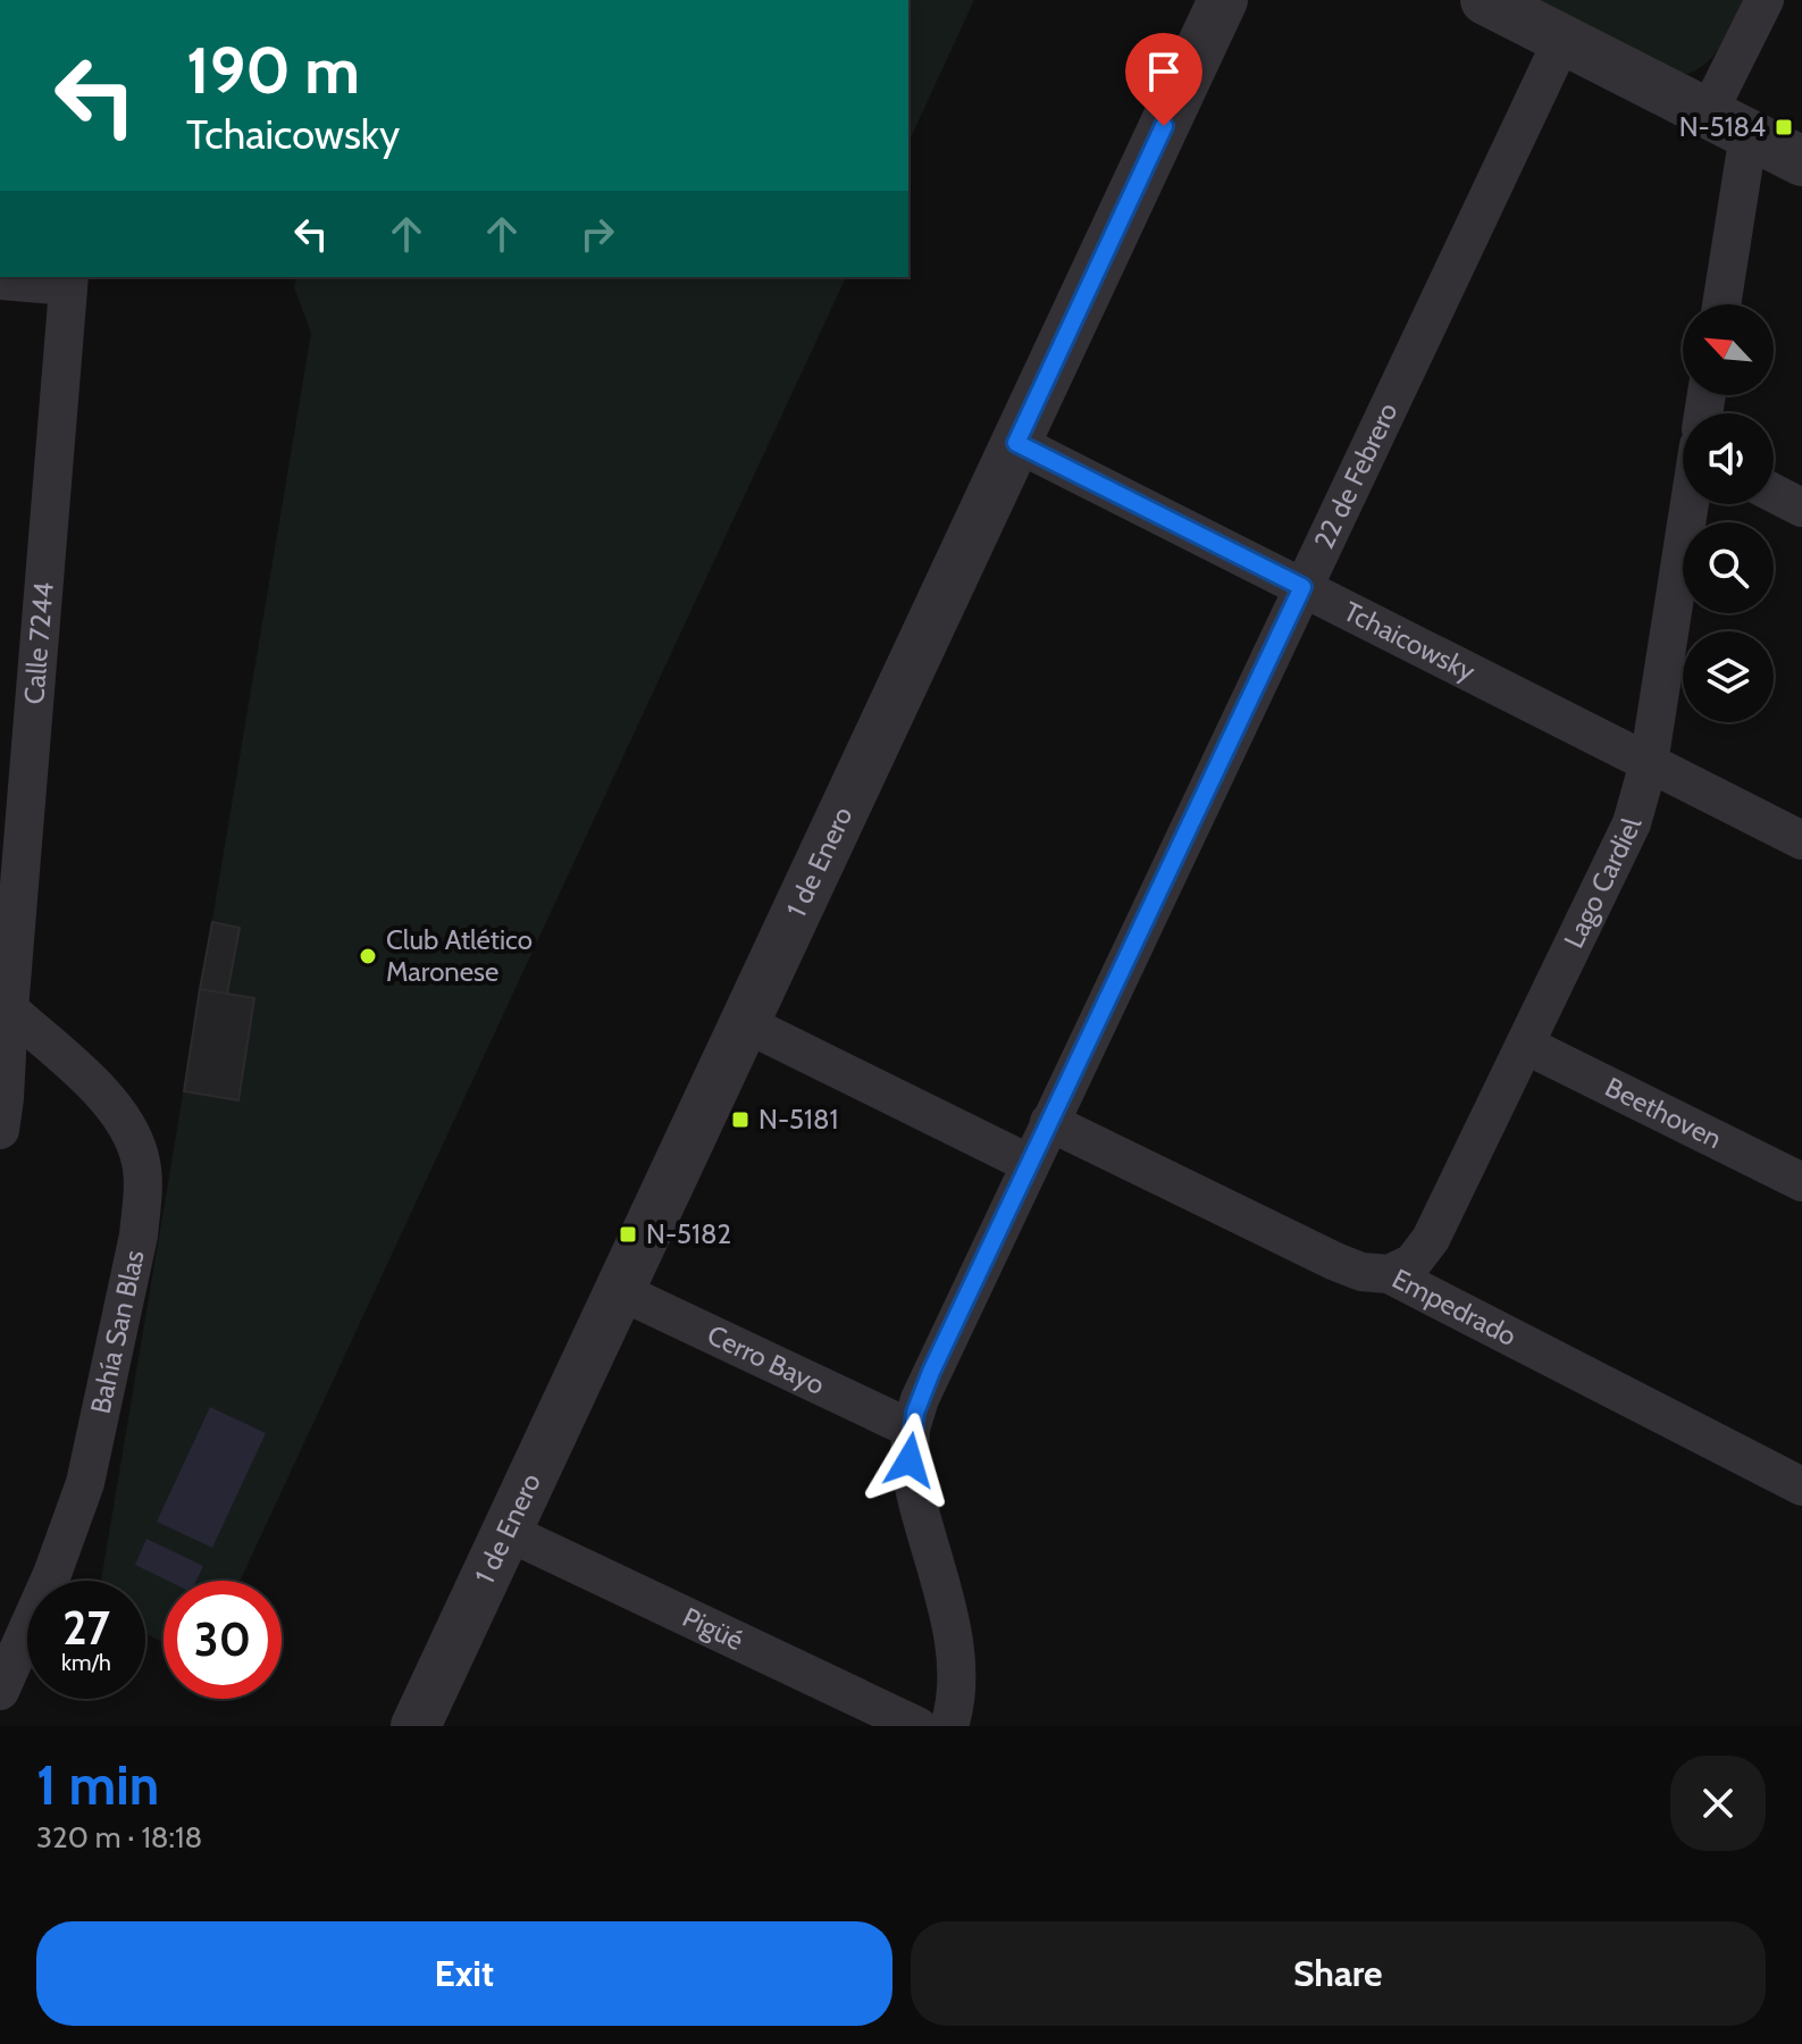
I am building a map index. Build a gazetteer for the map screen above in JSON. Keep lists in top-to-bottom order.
{
  "streets": {
    "street": [
      "22 de Febrero",
      "Tchaicowsky",
      "Calle 7244",
      "1 de Enero",
      "Lago Cardiel",
      "Beethoven",
      "Empedrado",
      "Bahía San Blas",
      "Cerro Bayo",
      "Pigüé"
    ]
  },
  "crossings": [
    ["22 de Febrero", "Tchaicowsky"],
    ["22 de Febrero", "Empedrado"],
    ["22 de Febrero", "Cerro Bayo"],
    ["Tchaicowsky", "1 de Enero"],
    ["Tchaicowsky", "Lago Cardiel"],
    ["Calle 7244", "Bahía San Blas"],
    ["1 de Enero", "Cerro Bayo"],
    ["1 de Enero", "Pigüé"],
    ["Lago Cardiel", "Beethoven"],
    ["Lago Cardiel", "Empedrado"]
  ],
  "places": {
    "transit": ["N-5184", "N-5181", "N-5182"],
    "other": ["Club Atlético Maronese"]
  },
  "north": "top left",
  "page": {
    "turn": ["190 m", "Tchaicowsky"],
    "speed": "27 km/h",
    "limit": "30",
    "heading": ["1 min", "320 m · 18:18"],
    "buttons": ["Exit", "Share"]
  }
}
